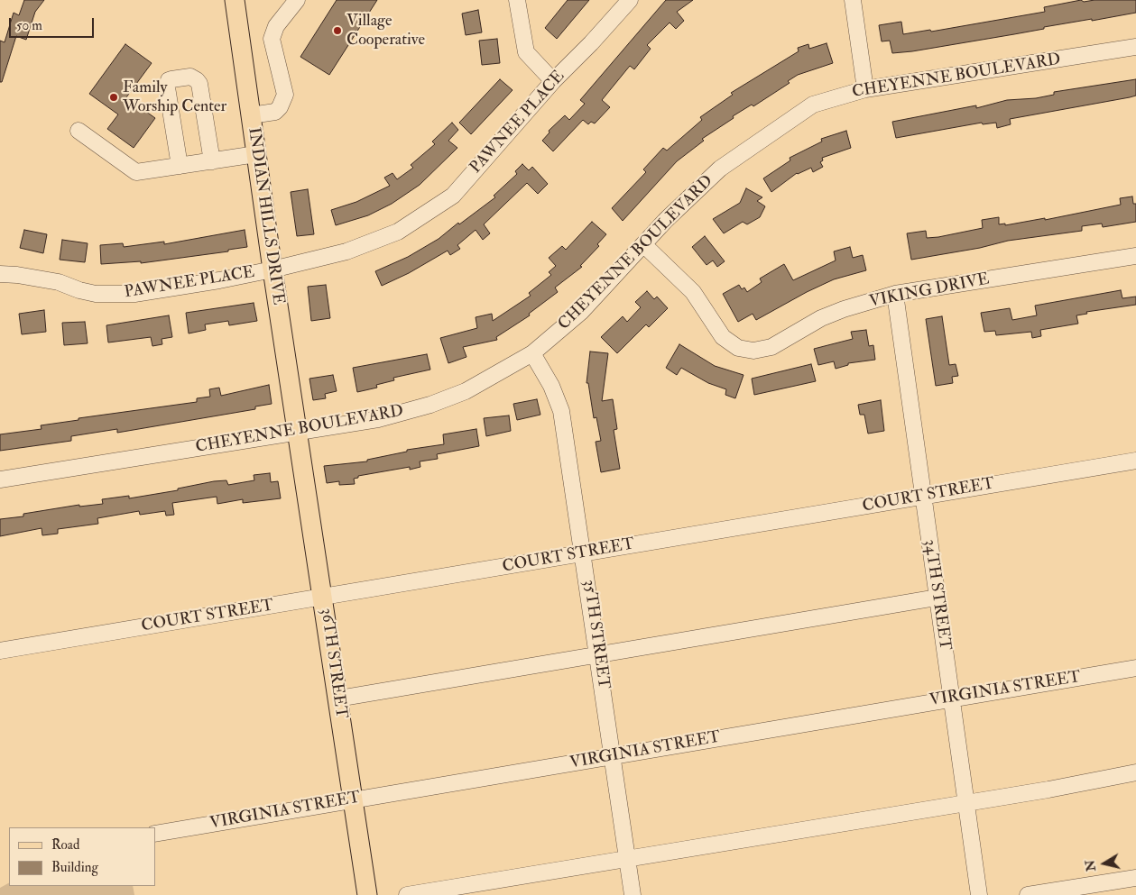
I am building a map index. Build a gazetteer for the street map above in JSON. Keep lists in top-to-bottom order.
{
  "streets": {
    "main road": ["INDIAN HILLS DRIVE", "36TH STREET"],
    "street": [
      "CHEYENNE BOULEVARD",
      "PAWNEE PLACE",
      "VIKING DRIVE",
      "COURT STREET",
      "34TH STREET",
      "35TH STREET",
      "VIRGINIA STREET"
    ]
  },
  "crossings": [
    ["CHEYENNE BOULEVARD", "INDIAN HILLS DRIVE"],
    ["CHEYENNE BOULEVARD", "VIKING DRIVE"],
    ["CHEYENNE BOULEVARD", "35TH STREET"],
    ["CHEYENNE BOULEVARD", "36TH STREET"],
    ["PAWNEE PLACE", "INDIAN HILLS DRIVE"],
    ["INDIAN HILLS DRIVE", "36TH STREET"],
    ["VIKING DRIVE", "34TH STREET"],
    ["COURT STREET", "34TH STREET"],
    ["COURT STREET", "35TH STREET"],
    ["COURT STREET", "36TH STREET"],
    ["34TH STREET", "VIRGINIA STREET"],
    ["35TH STREET", "VIRGINIA STREET"],
    ["36TH STREET", "VIRGINIA STREET"]
  ],
  "places": ["Village Cooperative", "Family Worship Center"],
  "legend": ["Road", "Building"],
  "scale_bar": "50 m",
  "north": "left"
}
